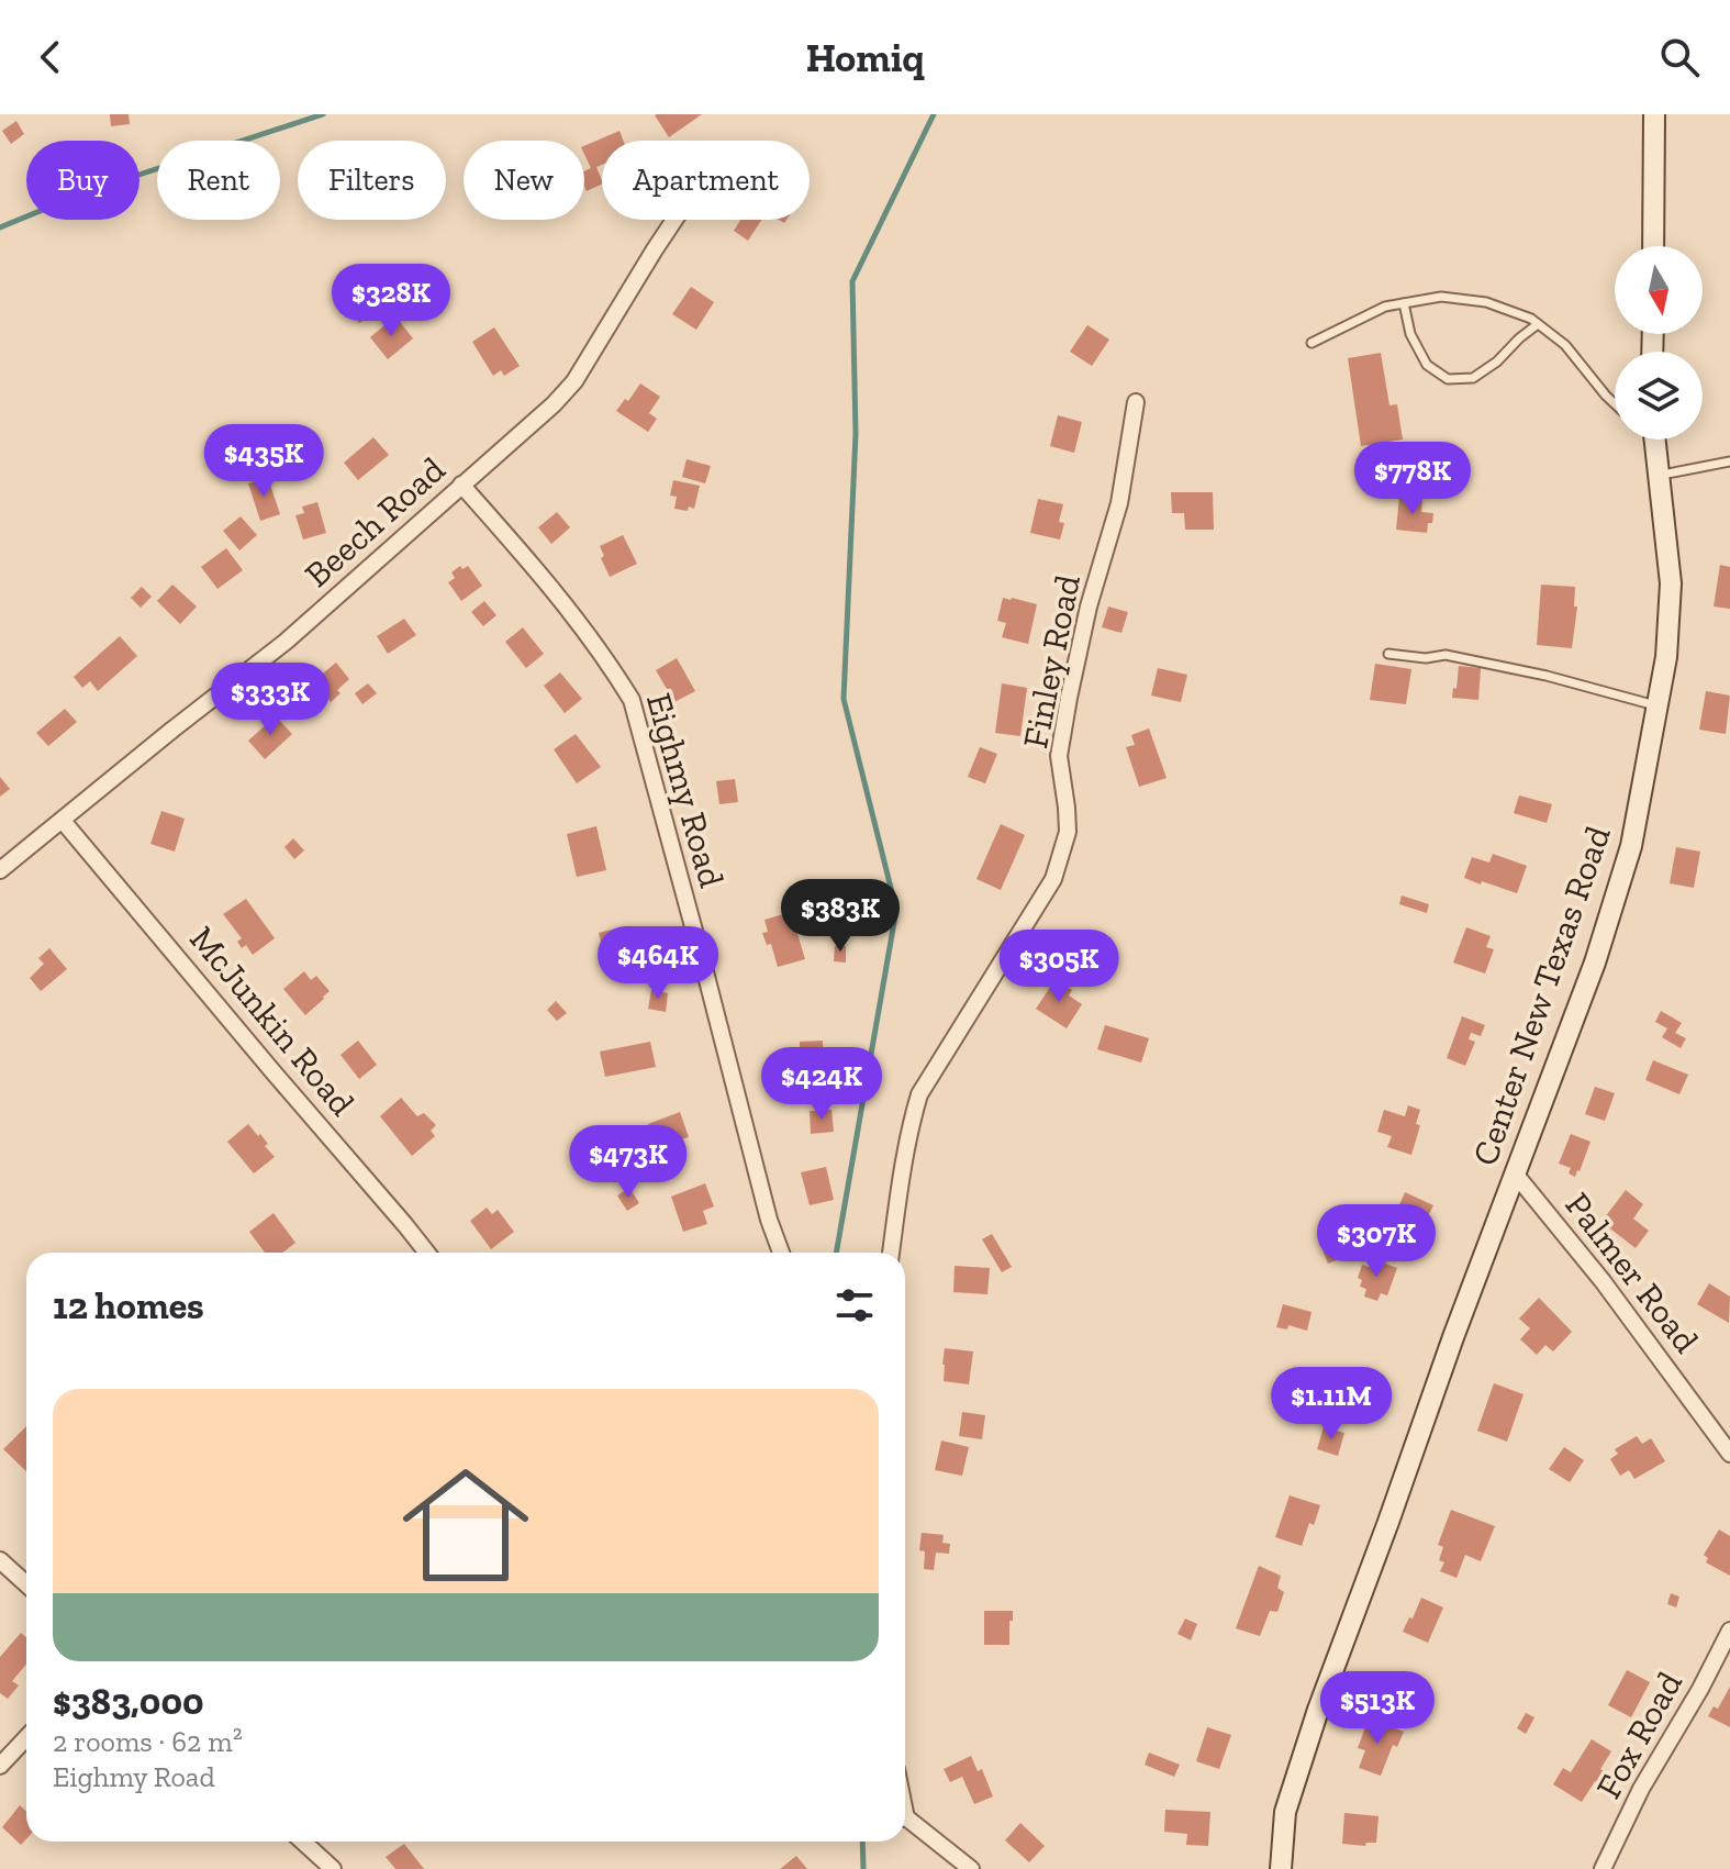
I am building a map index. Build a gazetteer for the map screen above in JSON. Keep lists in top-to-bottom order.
{
  "streets": {
    "street": [
      "Beech Road",
      "Finley Road",
      "Eighmy Road",
      "Center New Texas Road",
      "McJunkin Road",
      "Palmer Road",
      "Fox Road"
    ]
  },
  "crossings": [
    ["Beech Road", "Eighmy Road"],
    ["Beech Road", "McJunkin Road"],
    ["Center New Texas Road", "Palmer Road"]
  ],
  "north": "bottom",
  "page": {
    "header": "Homiq",
    "chip": [
      "Buy",
      "Rent",
      "Filters",
      "New",
      "Apartment"
    ],
    "price": [
      "$328K",
      "$435K",
      "$778K",
      "$333K",
      "$383K",
      "$464K",
      "$305K",
      "$424K",
      "$473K",
      "$307K",
      "$1.11M",
      "$513K"
    ],
    "heading": "12 homes",
    "list": [
      {
        "name": "$383,000",
        "note": "2 rooms · 62 m² · Eighmy Road"
      }
    ]
  }
}
